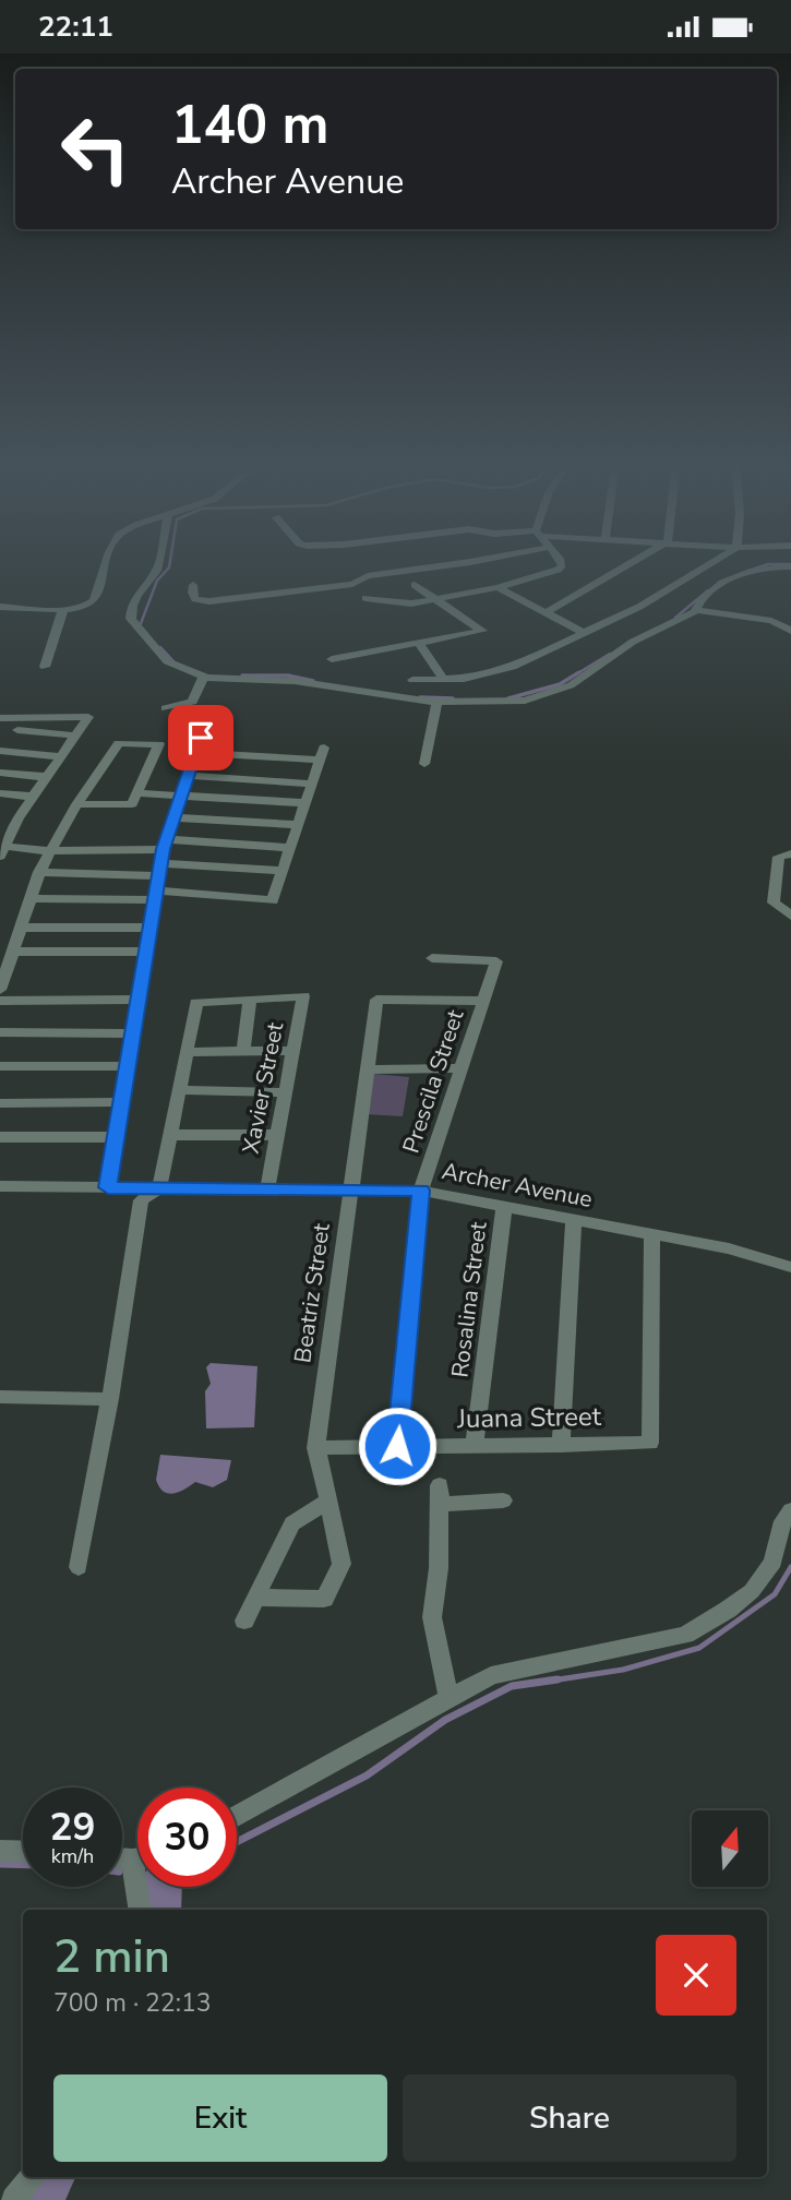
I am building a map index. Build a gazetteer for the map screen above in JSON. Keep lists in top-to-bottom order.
{
  "streets": {
    "street": [
      "Prescila Street",
      "Xavier Street",
      "Archer Avenue",
      "Beatriz Street",
      "Rosalina Street",
      "Juana Street"
    ]
  },
  "crossings": [
    ["Prescila Street", "Archer Avenue"],
    ["Prescila Street", "Beatriz Street"],
    ["Prescila Street", "Juana Street"],
    ["Xavier Street", "Archer Avenue"],
    ["Archer Avenue", "Beatriz Street"],
    ["Archer Avenue", "Rosalina Street"],
    ["Archer Avenue", "Juana Street"],
    ["Beatriz Street", "Juana Street"],
    ["Rosalina Street", "Juana Street"]
  ],
  "north": "top",
  "page": {
    "status": "22:11",
    "turn": ["140 m", "Archer Avenue"],
    "speed": "29 km/h",
    "limit": "30",
    "heading": ["2 min", "700 m · 22:13"],
    "buttons": ["Exit", "Share"]
  }
}
